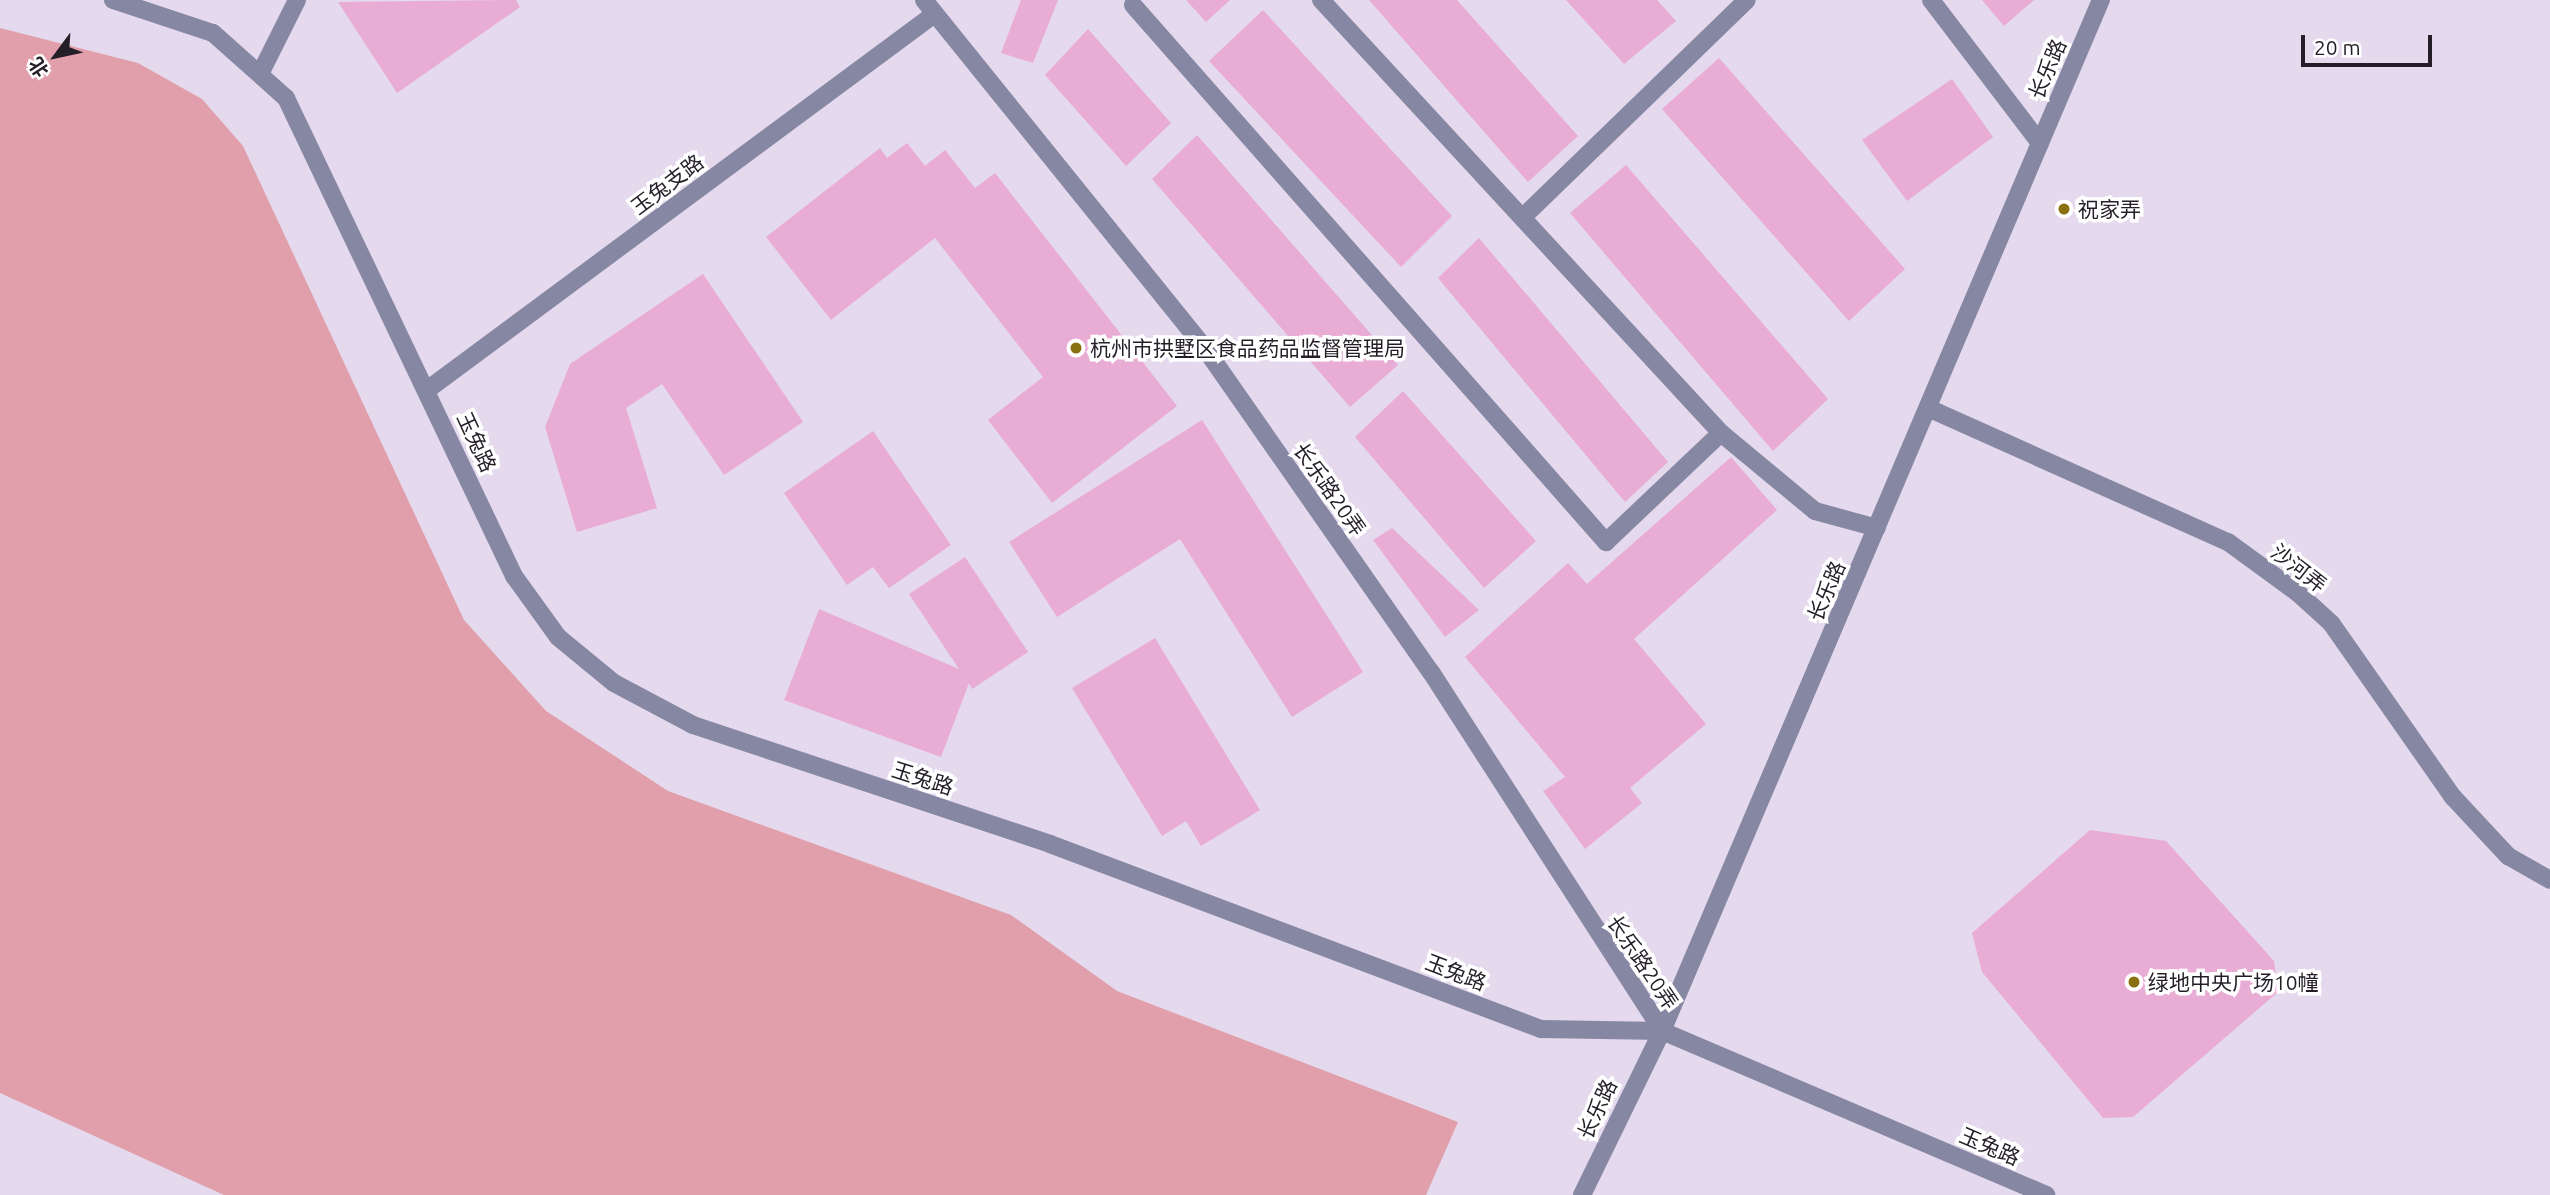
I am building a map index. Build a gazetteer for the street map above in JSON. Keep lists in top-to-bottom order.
{
  "streets": {
    "street": [
      "长乐路",
      "玉兔支路",
      "玉兔路",
      "长乐路20弄",
      "沙河弄"
    ]
  },
  "crossings": [
    ["长乐路", "玉兔路"],
    ["长乐路", "长乐路20弄"],
    ["长乐路", "沙河弄"],
    ["玉兔支路", "玉兔路"],
    ["玉兔支路", "长乐路20弄"],
    ["玉兔路", "长乐路20弄"]
  ],
  "places": ["祝家弄", "杭州市拱墅区食品药品监督管理局", "绿地中央广场10幢"],
  "scale_bar": "20 m",
  "north": "bottom left"
}
